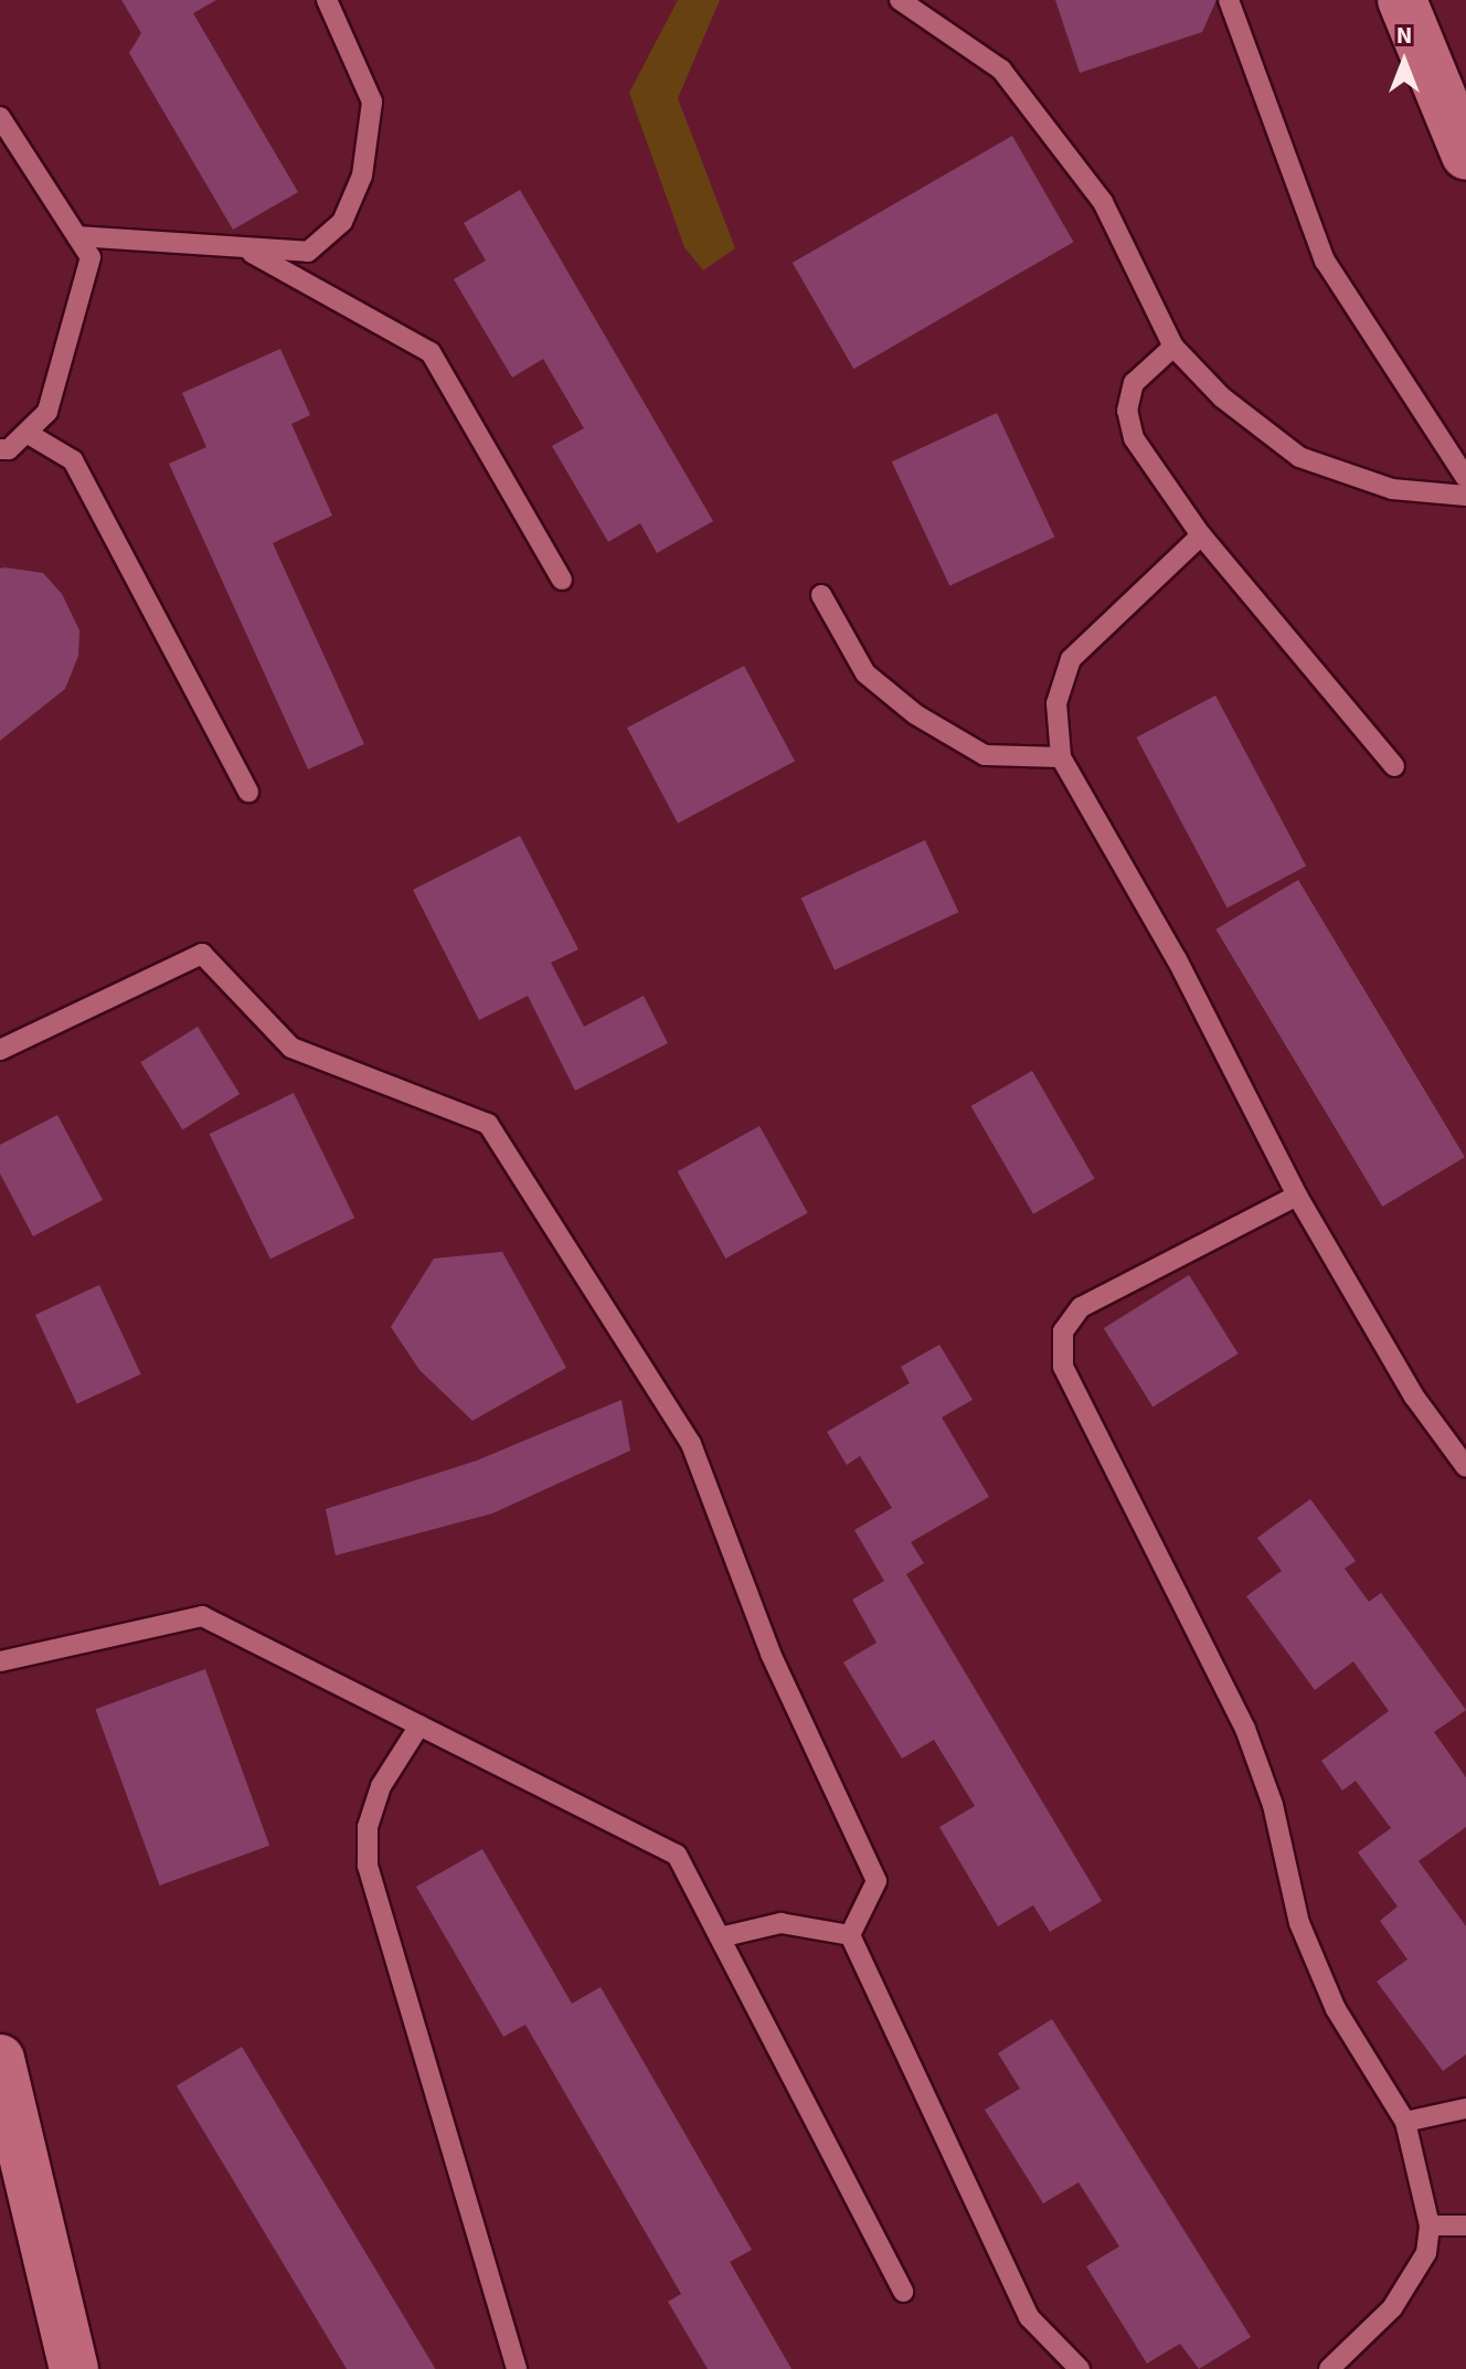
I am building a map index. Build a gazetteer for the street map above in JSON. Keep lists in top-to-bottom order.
{
  "north": "top"
}
